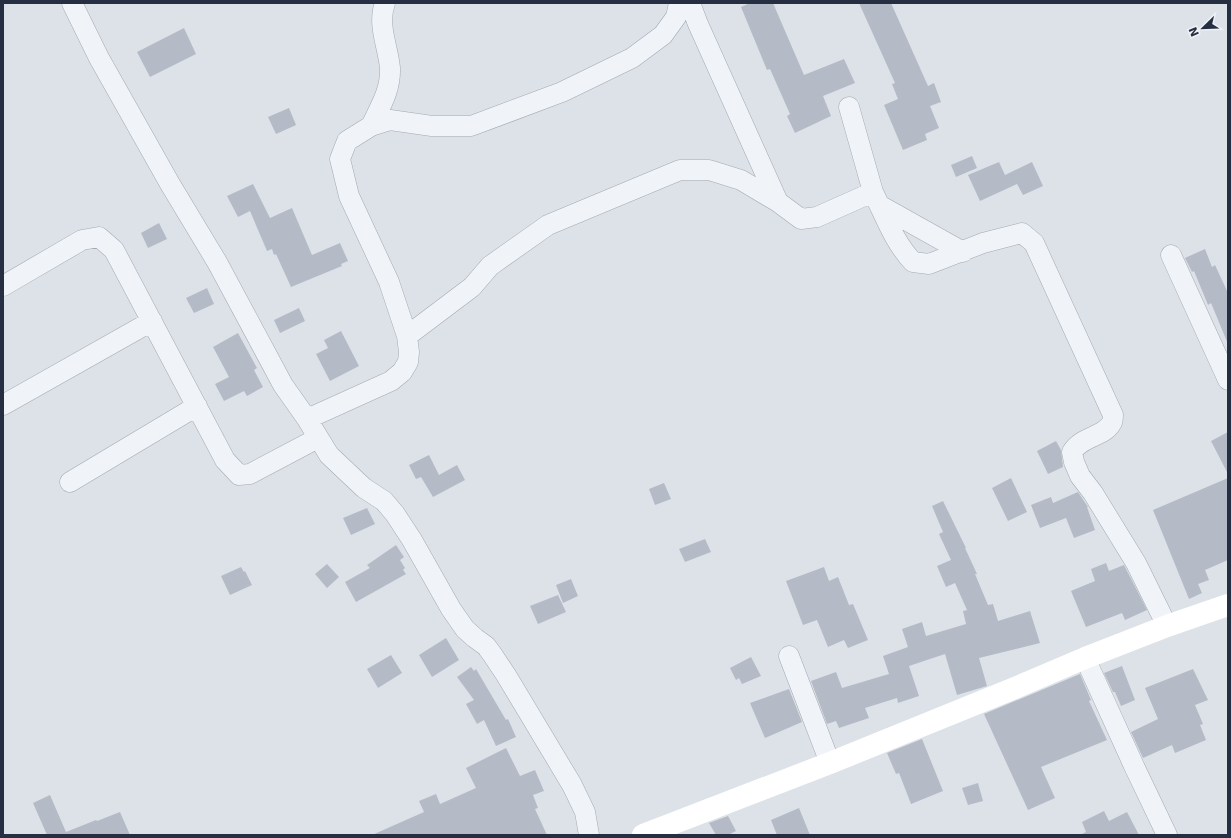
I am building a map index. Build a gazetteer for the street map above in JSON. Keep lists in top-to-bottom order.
{
  "north": "bottom left"
}
